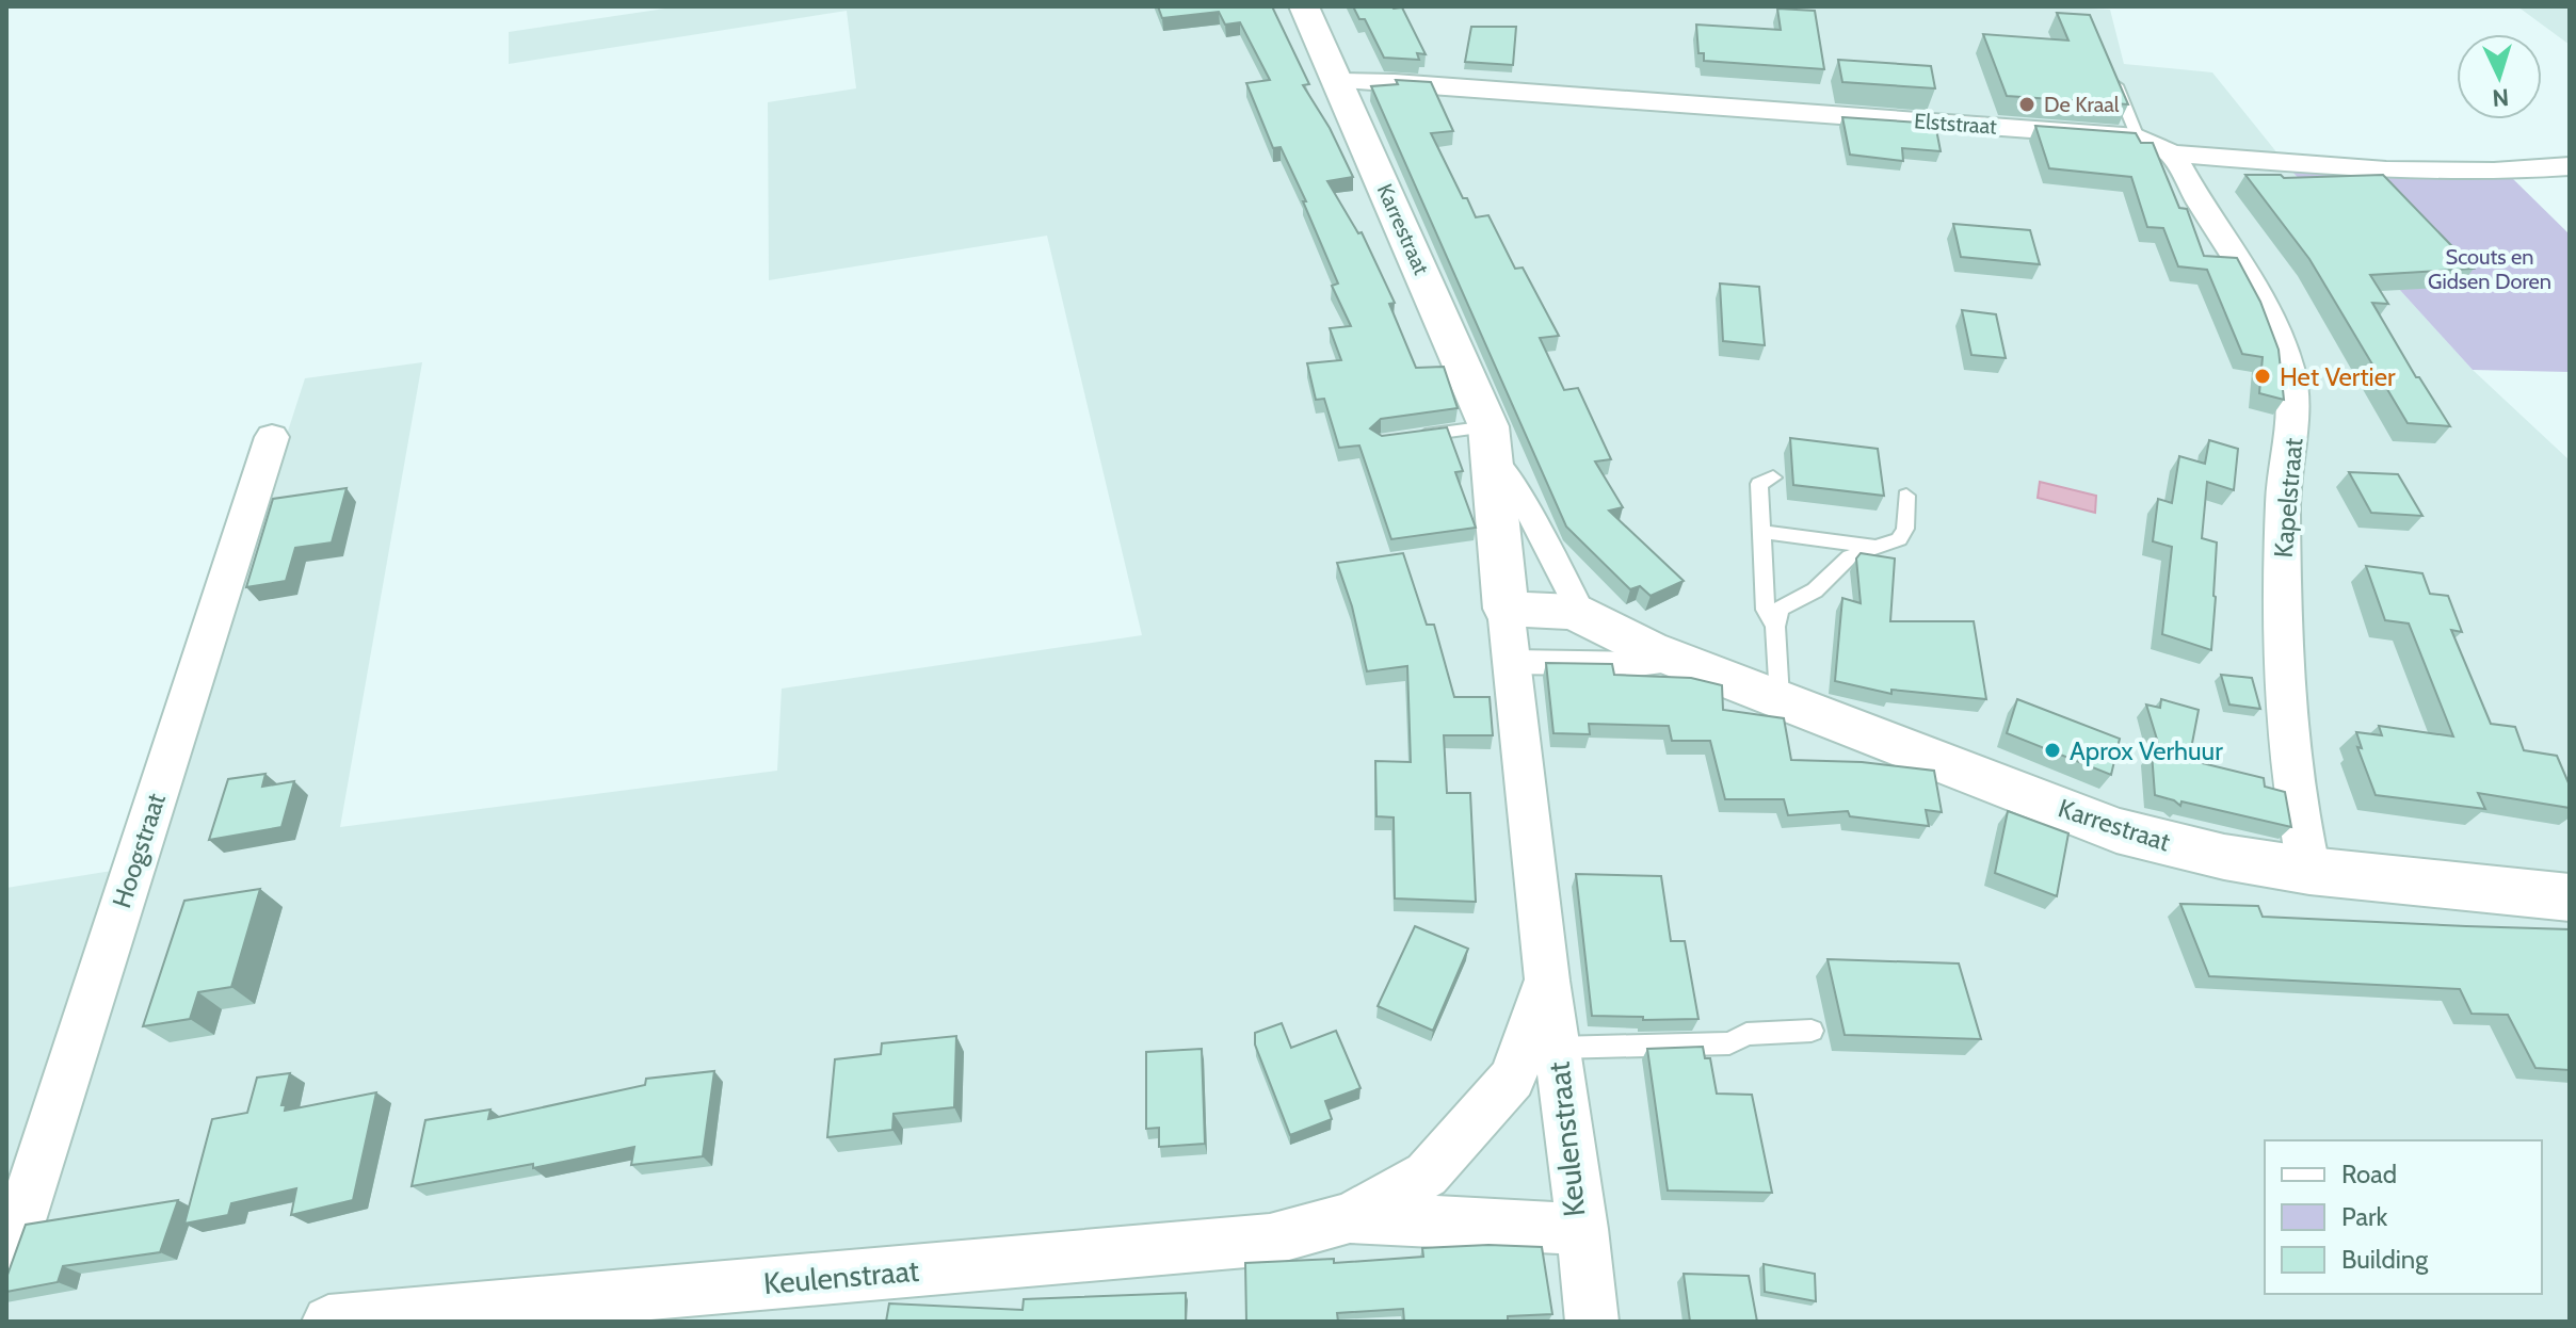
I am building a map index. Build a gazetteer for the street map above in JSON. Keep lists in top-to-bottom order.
{
  "streets": {
    "street": [
      "Elststraat",
      "Karrestraat",
      "Kapelstraat",
      "Hoogstraat",
      "Keulenstraat"
    ]
  },
  "crossings": [
    ["Elststraat", "Karrestraat"],
    ["Elststraat", "Kapelstraat"],
    ["Karrestraat", "Kapelstraat"],
    ["Karrestraat", "Keulenstraat"]
  ],
  "parks": ["Scouts en Gidsen Doren"],
  "places": ["De Kraal", "Het Vertier", "Aprox Verhuur"],
  "legend": ["Road", "Park", "Building"],
  "north": "bottom"
}
